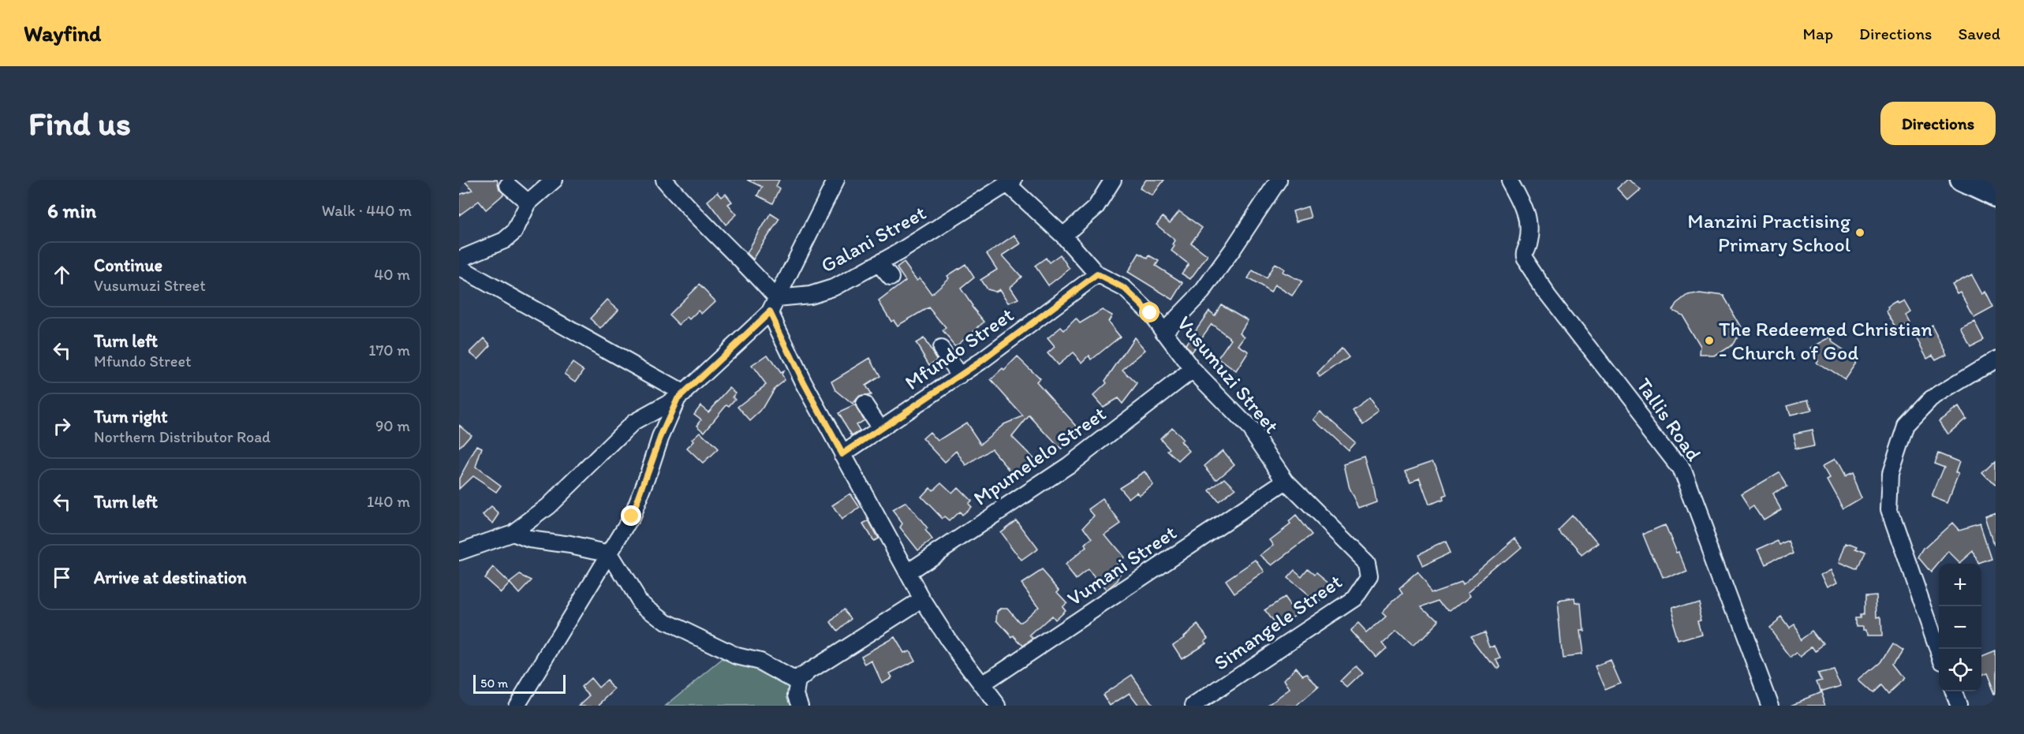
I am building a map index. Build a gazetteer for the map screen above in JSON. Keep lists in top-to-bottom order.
{
  "streets": {
    "street": [
      "Galani Street",
      "Mfundo Street",
      "Vusumuzi Street",
      "Tallis Road",
      "Mpumelelo Street",
      "Vumani Street",
      "Simangele Street"
    ]
  },
  "crossings": [
    ["Galani Street", "Vusumuzi Street"],
    ["Mfundo Street", "Vusumuzi Street"],
    ["Vusumuzi Street", "Mpumelelo Street"],
    ["Vusumuzi Street", "Vumani Street"],
    ["Vusumuzi Street", "Simangele Street"]
  ],
  "places": ["Manzini Practising Primary School", "The Redeemed Christian - Church of God"],
  "scale_bar": "50 m",
  "page": {
    "header": "Wayfind",
    "nav": ["Map", "Directions", "Saved"],
    "buttons": "Directions",
    "title": "Find us",
    "heading": ["6 min", "Walk · 440 m"],
    "list": [
      ["Continue", "Vusumuzi Street", "40 m"],
      ["Turn left", "Mfundo Street", "170 m"],
      ["Turn right", "Northern Distributor Road", "90 m"],
      ["Turn left", "140 m"],
      "Arrive at destination"
    ],
    "map_buttons": ["+", "−"],
    "scale": "50 m"
  }
}
